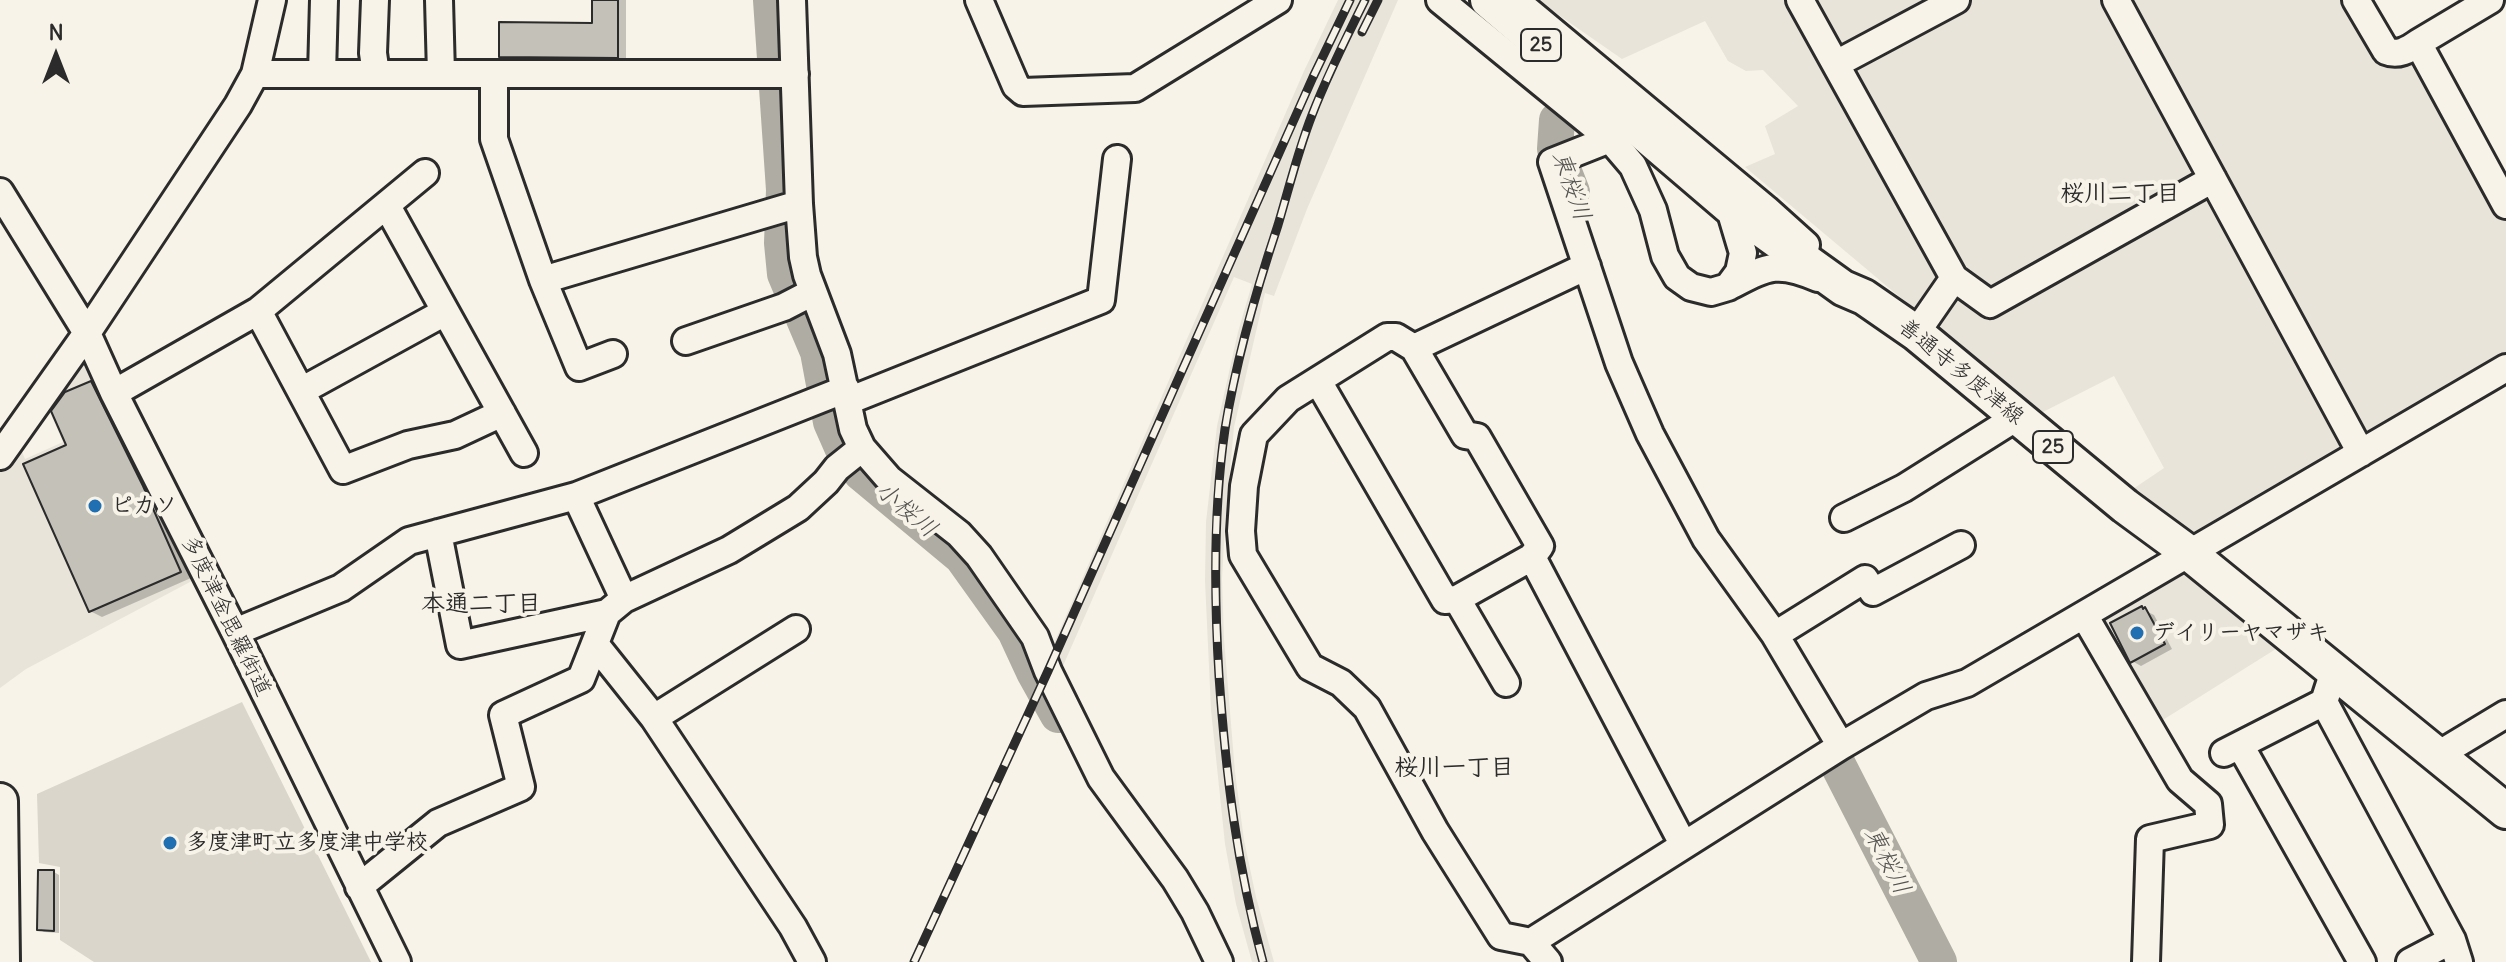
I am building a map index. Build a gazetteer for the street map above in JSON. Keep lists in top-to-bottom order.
{
  "streets": {
    "main road": ["25", "善通寺多度津線"],
    "street": ["多度津金毘羅街道"]
  },
  "districts": ["桜川二丁目", "本通二丁目", "桜川一丁目"],
  "water": ["東桜川", "小桜川"],
  "places": ["ピカソ", "デイリーヤマザキ", "多度津町立多度津中学校"],
  "north": "top"
}
